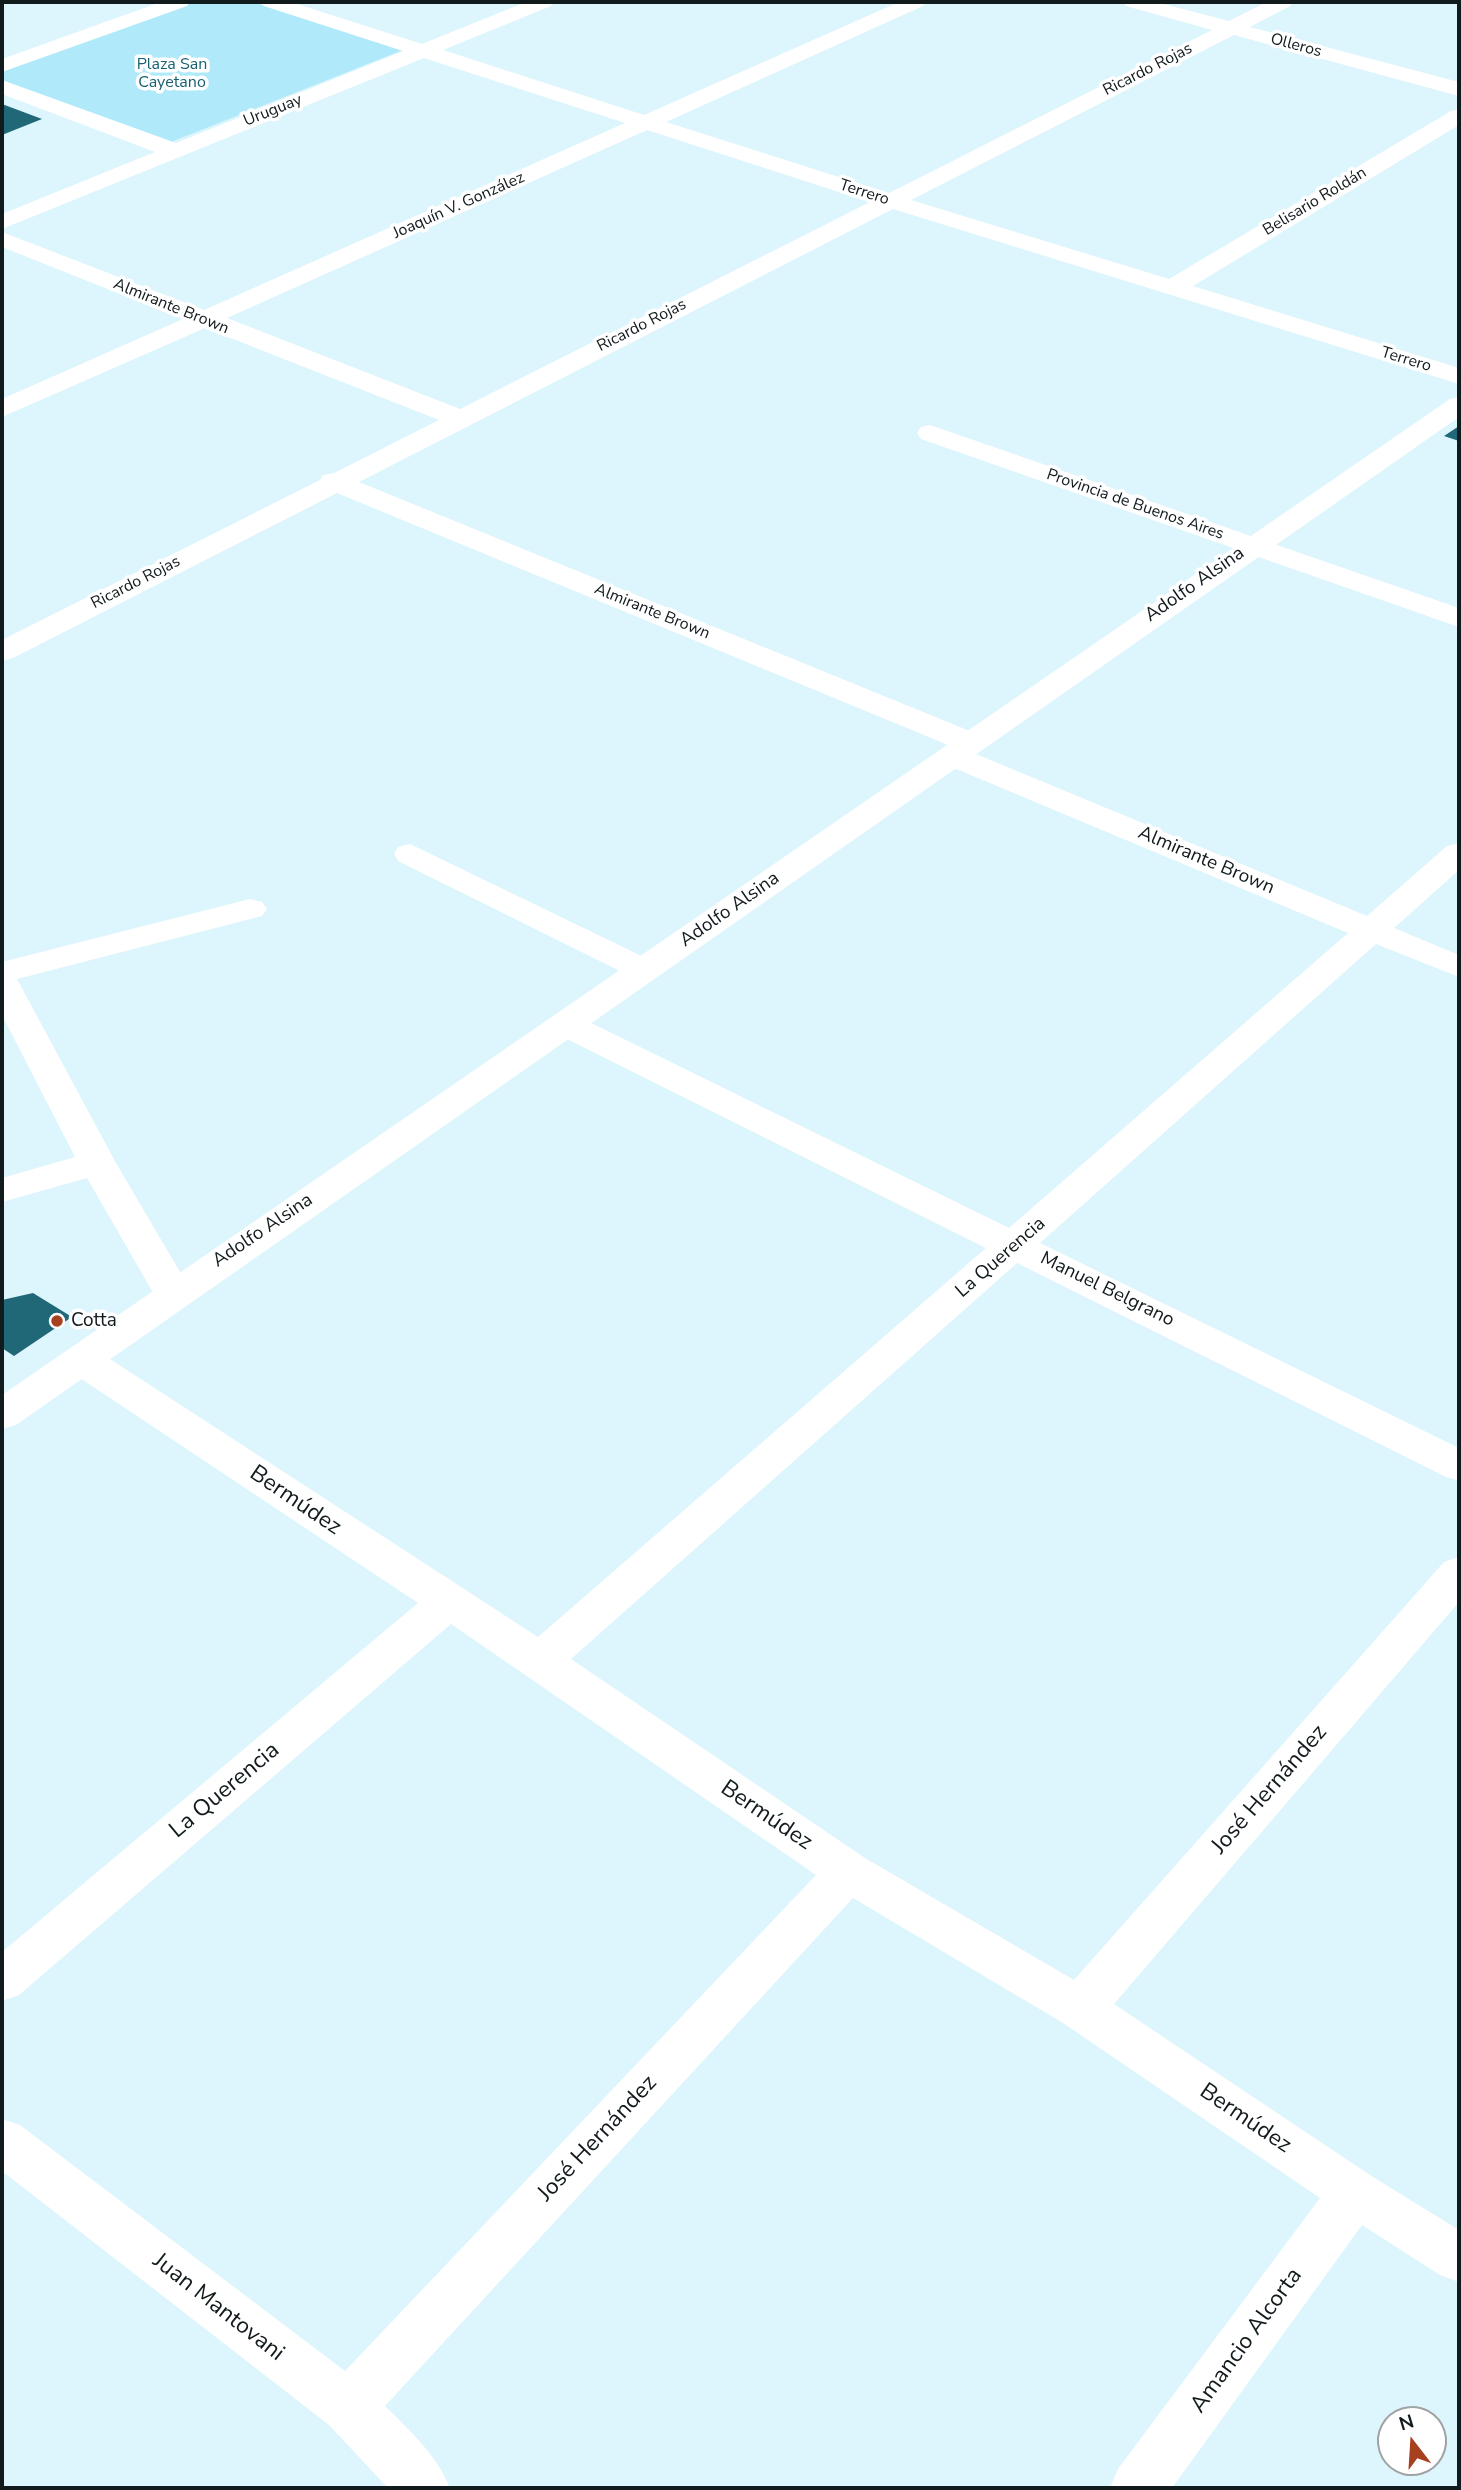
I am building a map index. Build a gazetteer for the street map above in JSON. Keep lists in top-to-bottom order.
{
  "streets": {
    "street": [
      "Olleros",
      "Ricardo Rojas",
      "Uruguay",
      "Terrero",
      "Belisario Roldán",
      "Joaquín V. González",
      "Almirante Brown",
      "Provincia de Buenos Aires",
      "Adolfo Alsina",
      "La Querencia",
      "Manuel Belgrano",
      "Bermúdez",
      "José Hernández",
      "Juan Mantovani",
      "Amancio Alcorta"
    ]
  },
  "crossings": [
    ["Olleros", "Ricardo Rojas"],
    ["Ricardo Rojas", "Terrero"],
    ["Ricardo Rojas", "Almirante Brown"],
    ["Uruguay", "Terrero"],
    ["Terrero", "Belisario Roldán"],
    ["Terrero", "Joaquín V. González"],
    ["Joaquín V. González", "Almirante Brown"],
    ["Almirante Brown", "Adolfo Alsina"],
    ["Almirante Brown", "La Querencia"],
    ["Provincia de Buenos Aires", "Adolfo Alsina"],
    ["Adolfo Alsina", "Manuel Belgrano"],
    ["Adolfo Alsina", "Bermúdez"],
    ["La Querencia", "Manuel Belgrano"],
    ["La Querencia", "Bermúdez"],
    ["Bermúdez", "José Hernández"],
    ["Bermúdez", "Amancio Alcorta"],
    ["José Hernández", "Juan Mantovani"]
  ],
  "parks": ["Plaza San Cayetano"],
  "places": ["Cotta"],
  "north": "top"
}
